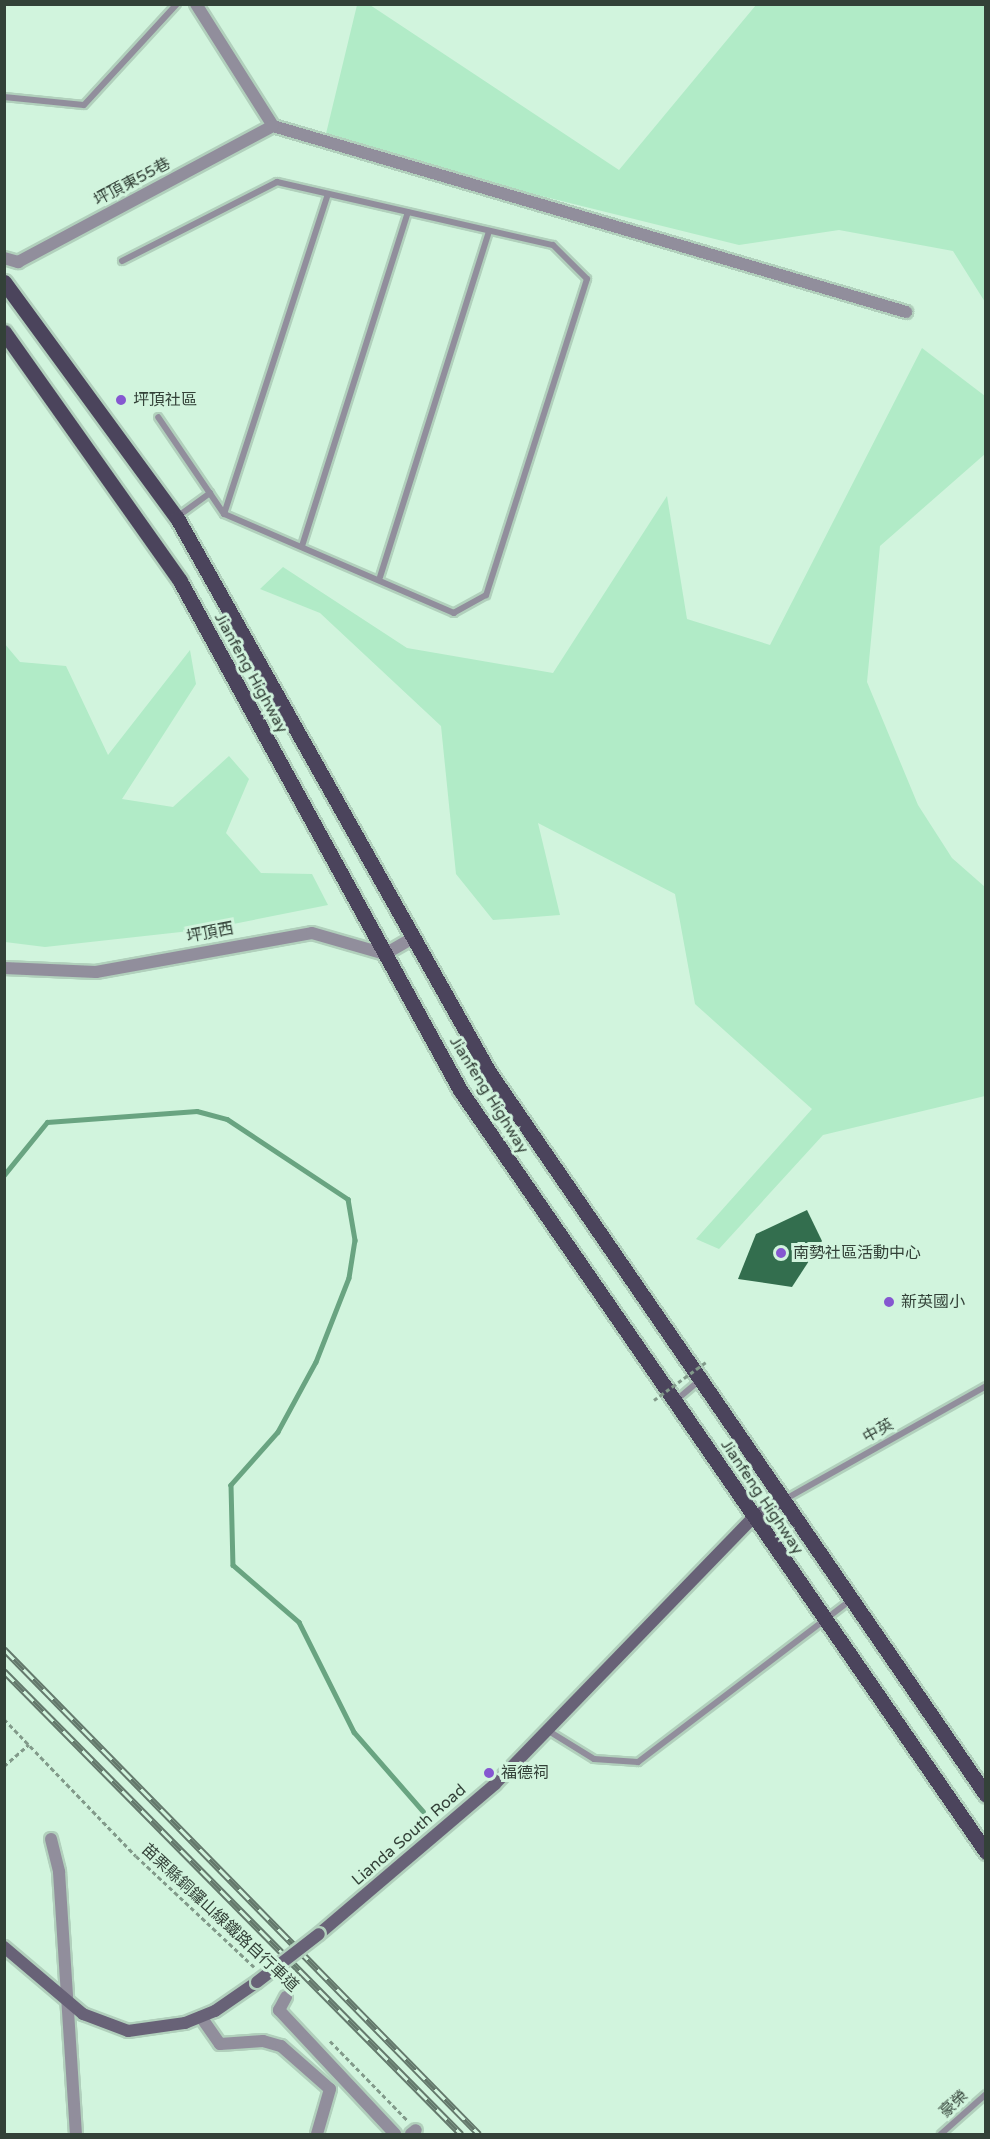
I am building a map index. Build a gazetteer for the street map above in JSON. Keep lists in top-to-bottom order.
{
  "streets": {
    "main road": ["Jianfeng Highway"],
    "street": ["坪頂東55巷", "坪頂西", "Lianda South Road"],
    "lane": ["中英", "豪榮"],
    "path": ["苗栗縣銅鑼山線鐵路自行車道"]
  },
  "crossings": [
    ["Jianfeng Highway", "坪頂西"],
    ["Jianfeng Highway", "中英"],
    ["Jianfeng Highway", "Lianda South Road"],
    ["中英", "Lianda South Road"],
    ["Lianda South Road", "苗栗縣銅鑼山線鐵路自行車道"]
  ],
  "places": [
    "坪頂社區",
    "南勢社區活動中心",
    "新英國小",
    "福德祠"
  ]
}
